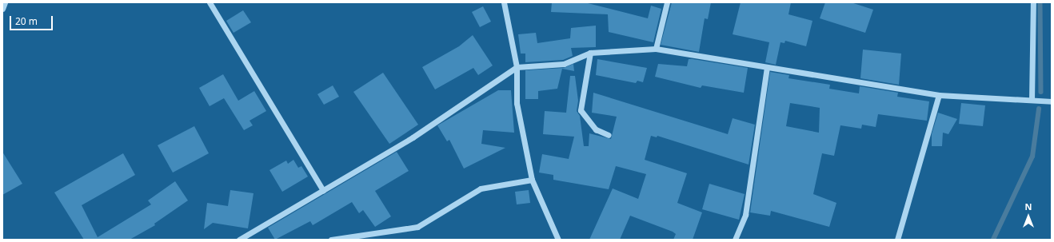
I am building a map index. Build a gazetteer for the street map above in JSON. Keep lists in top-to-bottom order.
{
  "scale_bar": "20 m",
  "north": "top"
}
